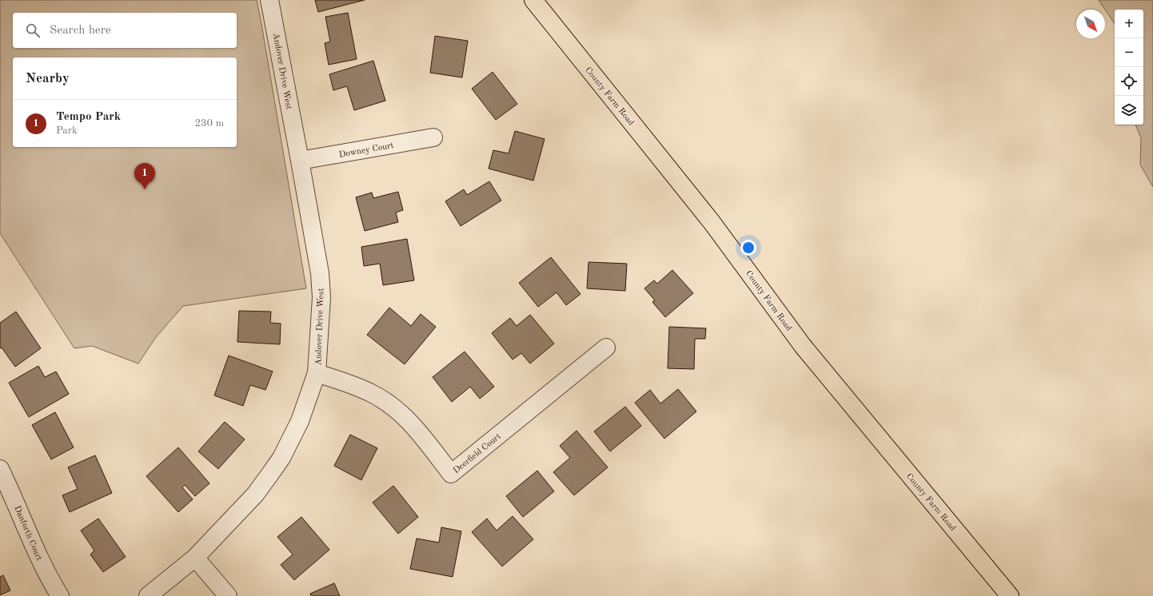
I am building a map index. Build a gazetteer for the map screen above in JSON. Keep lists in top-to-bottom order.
{
  "streets": {
    "main road": ["County Farm Road"],
    "street": [
      "Andover Drive West",
      "Downey Court",
      "Deerfield Court",
      "Danforth Court"
    ]
  },
  "crossings": [
    ["Andover Drive West", "Downey Court"],
    ["Andover Drive West", "Deerfield Court"]
  ],
  "north": "bottom right",
  "page": {
    "map_buttons": ["+", "−"],
    "search": "Search here",
    "heading": "Nearby",
    "list": [
      {
        "mark": "1",
        "name": "Tempo Park",
        "note": "Park",
        "value": "230 m"
      }
    ],
    "pins": "1"
  }
}
